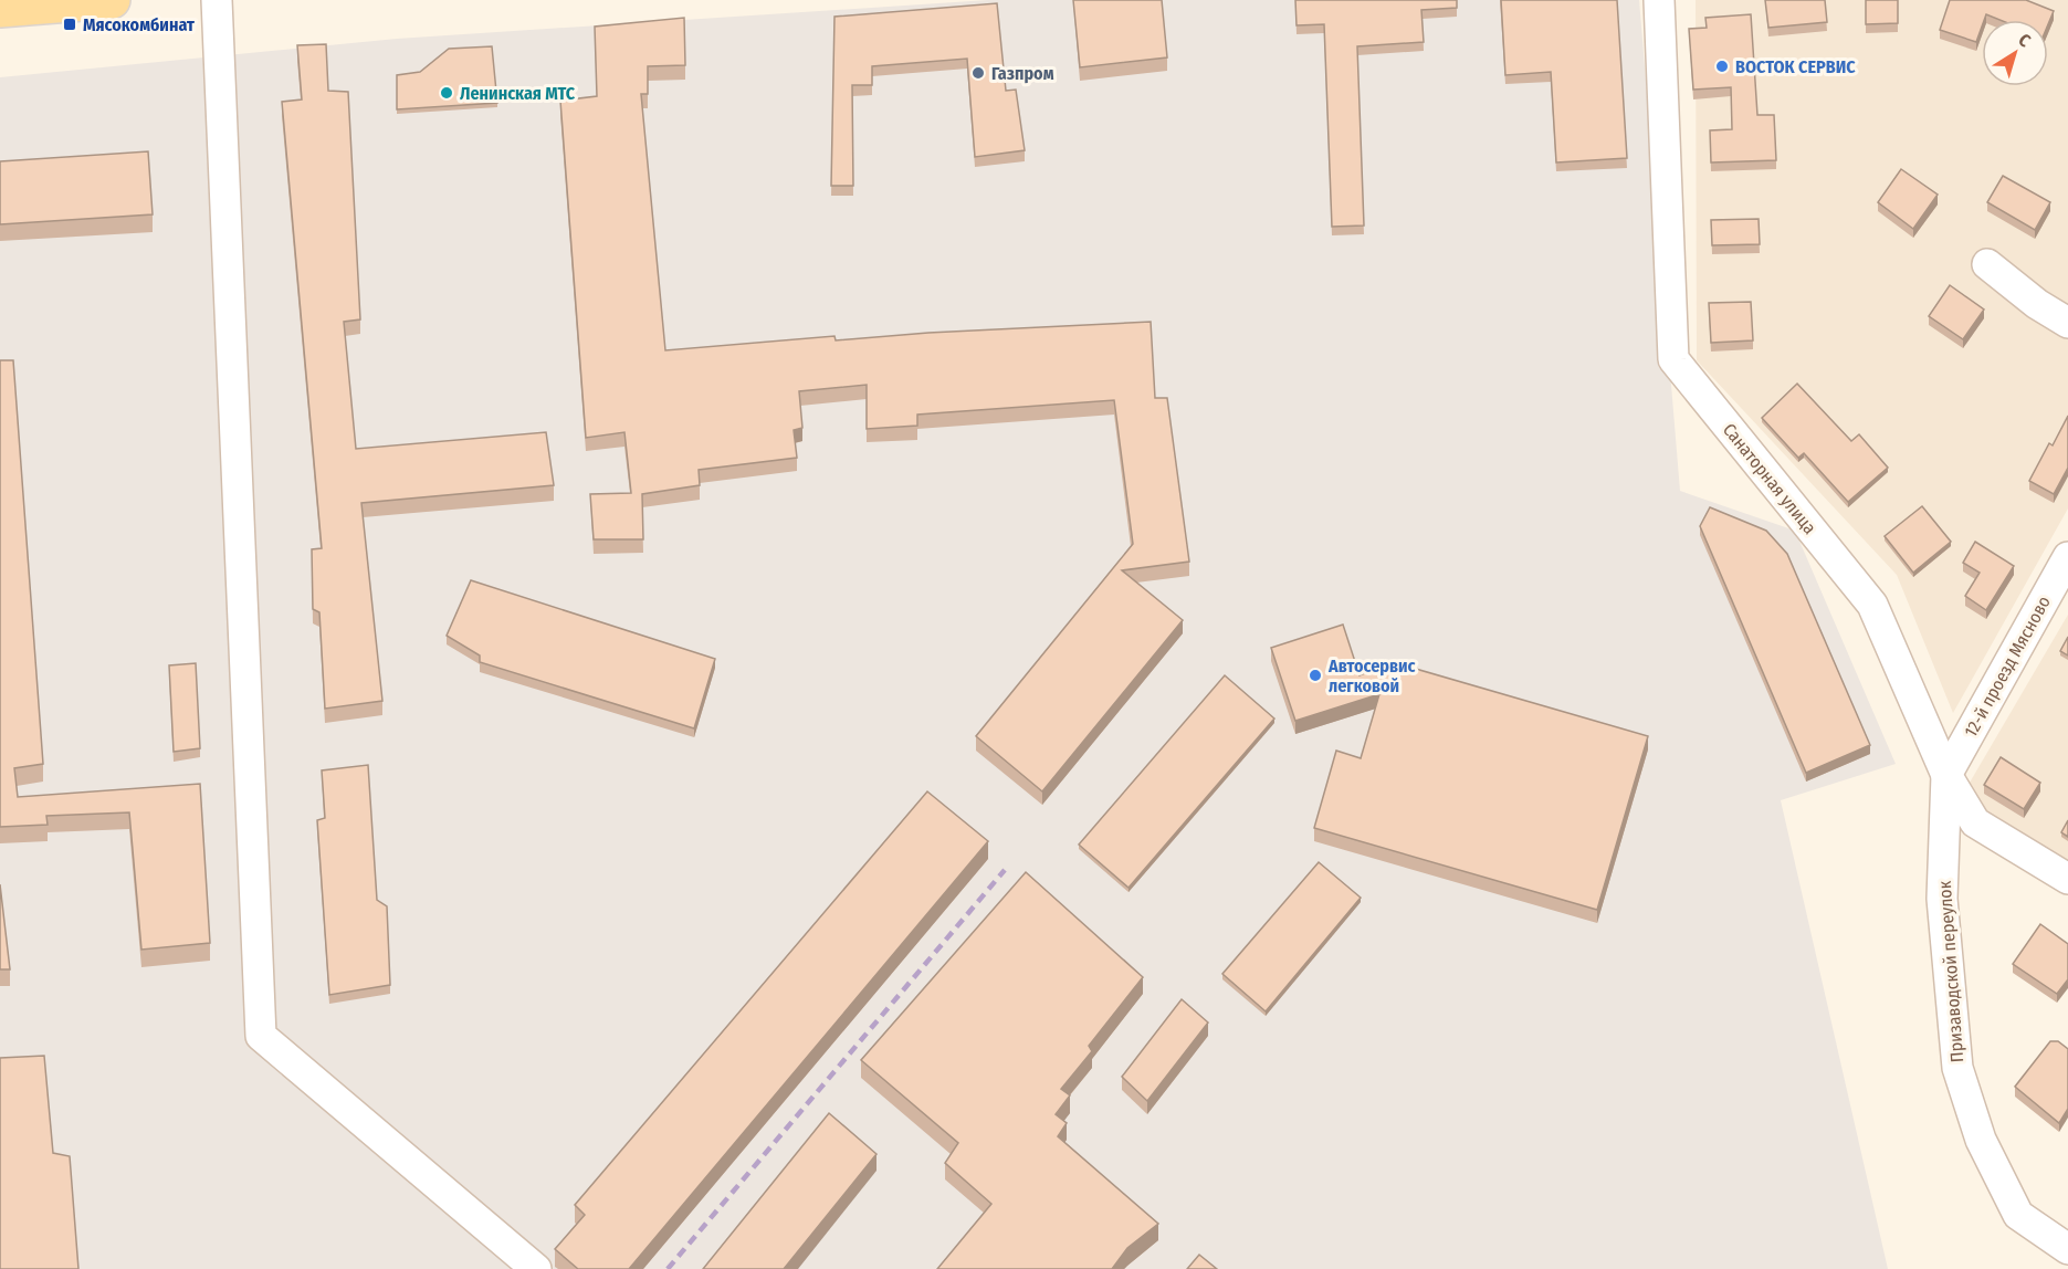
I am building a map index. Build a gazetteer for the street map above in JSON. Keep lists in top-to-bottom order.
{
  "streets": {
    "street": ["Санаторная улица", "12-й проезд Мясново", "Призаводской переулок"]
  },
  "crossings": [
    ["Санаторная улица", "12-й проезд Мясново"],
    ["Санаторная улица", "Призаводской переулок"],
    ["12-й проезд Мясново", "Призаводской переулок"]
  ],
  "places": {
    "transit": ["Мясокомбинат"],
    "other": [
      "ВОСТОК СЕРВИС",
      "Газпром",
      "Ленинская МТС",
      "Автосервис легковой"
    ]
  },
  "north": "top right"
}
